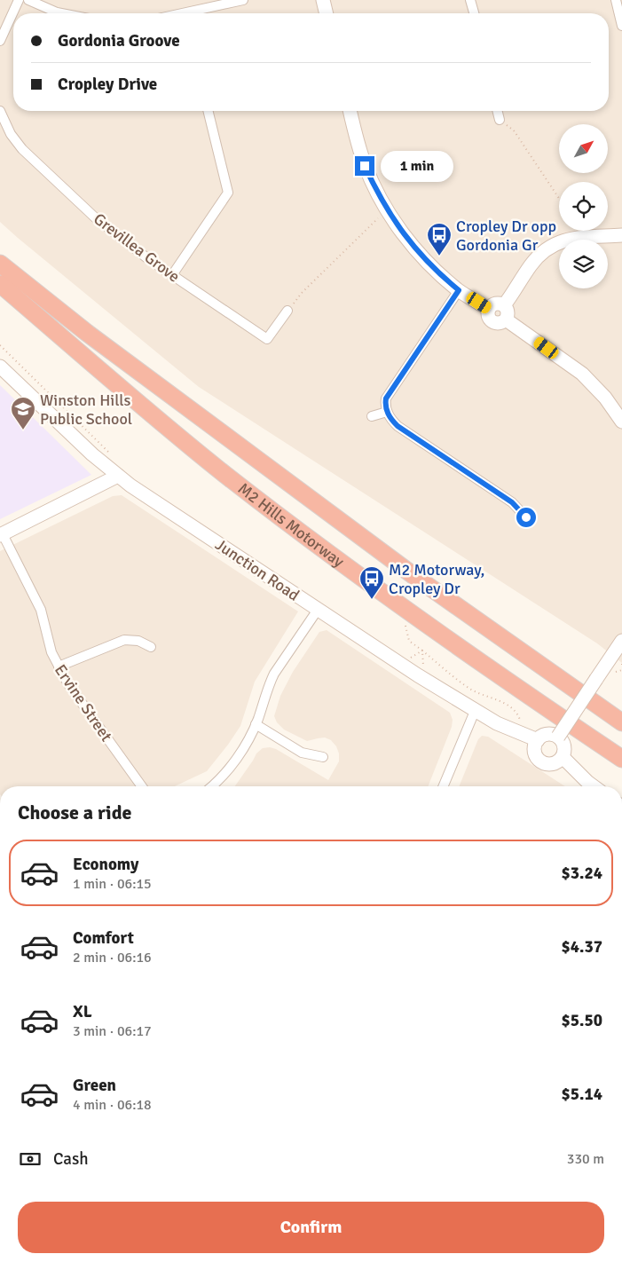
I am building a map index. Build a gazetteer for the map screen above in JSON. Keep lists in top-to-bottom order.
{
  "streets": {
    "highway": ["M2 Hills Motorway"],
    "street": ["Grevillea Grove", "Junction Road", "Ervine Street"]
  },
  "places": {
    "bus stop": ["Cropley Dr opp Gordonia Gr", "M2 Motorway, Cropley Dr"],
    "school or university": ["Winston Hills Public School"]
  },
  "north": "top right",
  "page": {
    "banner": ["Gordonia Groove", "Cropley Drive"],
    "bubble": "1 min",
    "heading": "Choose a ride",
    "list": [
      {
        "name": "Economy",
        "note": "1 min · 06:15",
        "value": "$3.24"
      },
      {
        "name": "Comfort",
        "note": "2 min · 06:16",
        "value": "$4.37"
      },
      {
        "name": "XL",
        "note": "3 min · 06:17",
        "value": "$5.50"
      },
      {
        "name": "Green",
        "note": "4 min · 06:18",
        "value": "$5.14"
      }
    ],
    "pay": ["Cash", "330 m"],
    "buttons": "Confirm"
  }
}
